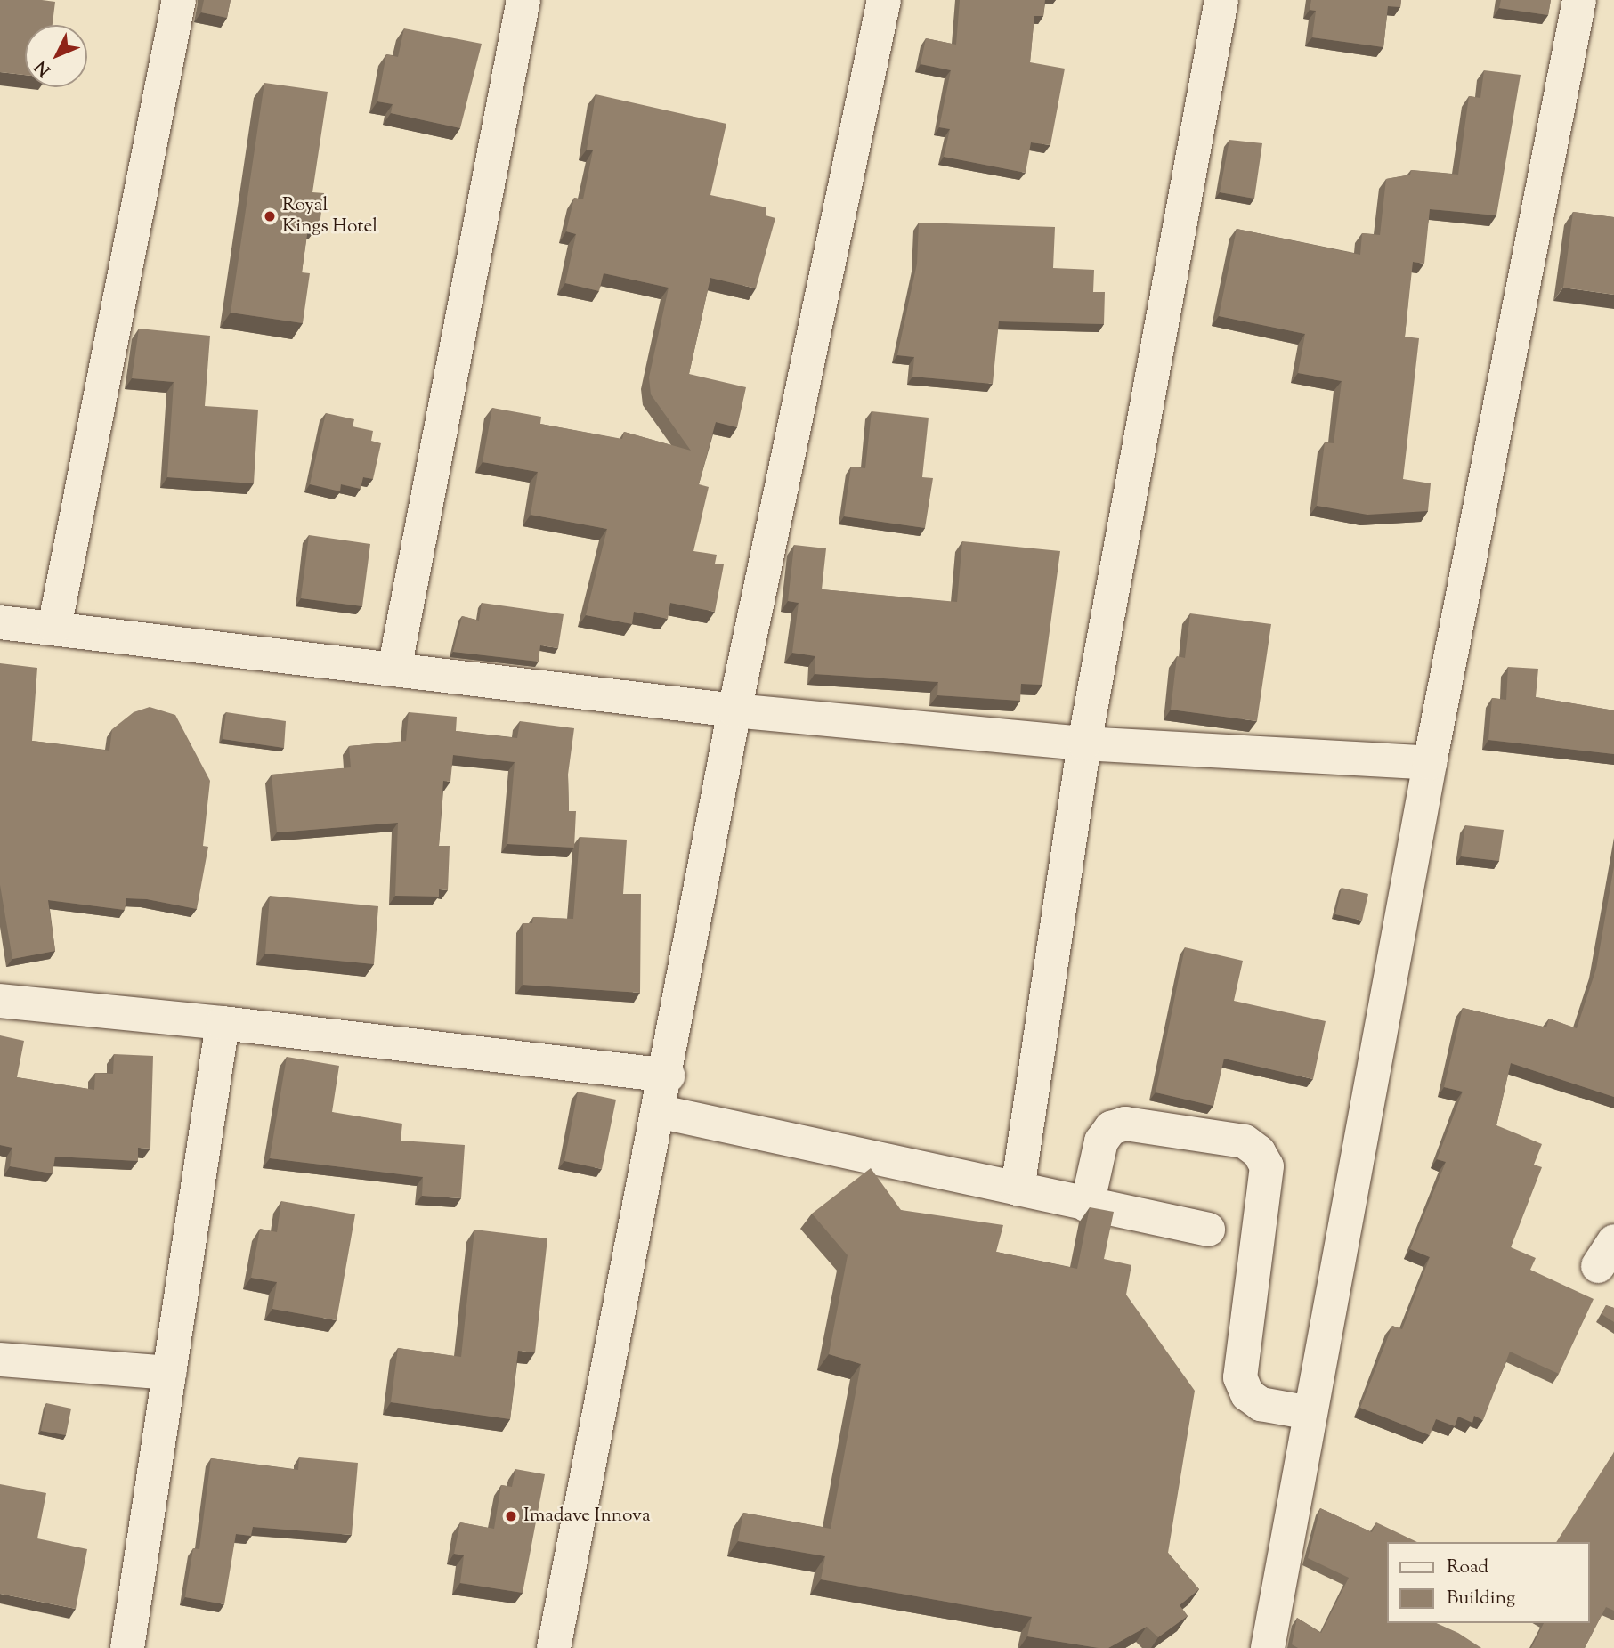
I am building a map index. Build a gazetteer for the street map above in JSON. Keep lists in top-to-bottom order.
{
  "places": ["Royal Kings Hotel", "Imadave Innova"],
  "legend": ["Road", "Building"],
  "north": "bottom left"
}
